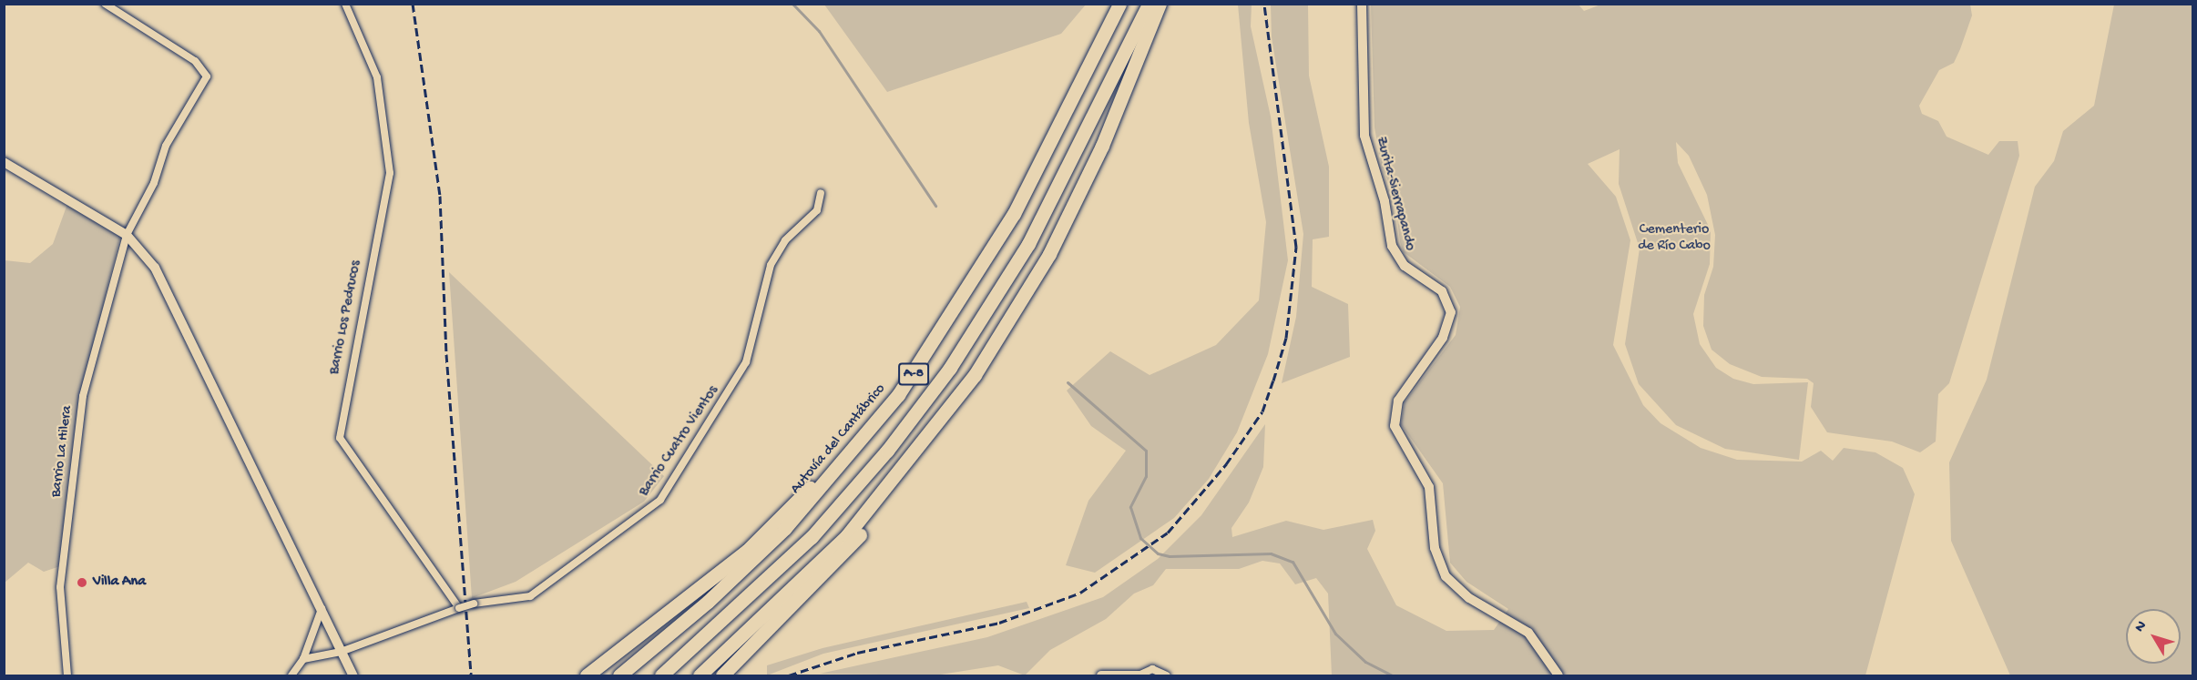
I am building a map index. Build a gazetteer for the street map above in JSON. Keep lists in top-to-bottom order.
{
  "streets": {
    "highway": ["A-8", "Autovía del Cantábrico"],
    "street": [
      "Zurita-Sierrapando",
      "Barrio Los Pedrucos",
      "Barrio Cuatro Vientos",
      "Barrio La Hilera"
    ]
  },
  "crossings": [
    ["Barrio Los Pedrucos", "Barrio Cuatro Vientos"]
  ],
  "parks": ["Cementerio de Río Cabo"],
  "places": ["Villa Ana"],
  "north": "top left"
}
